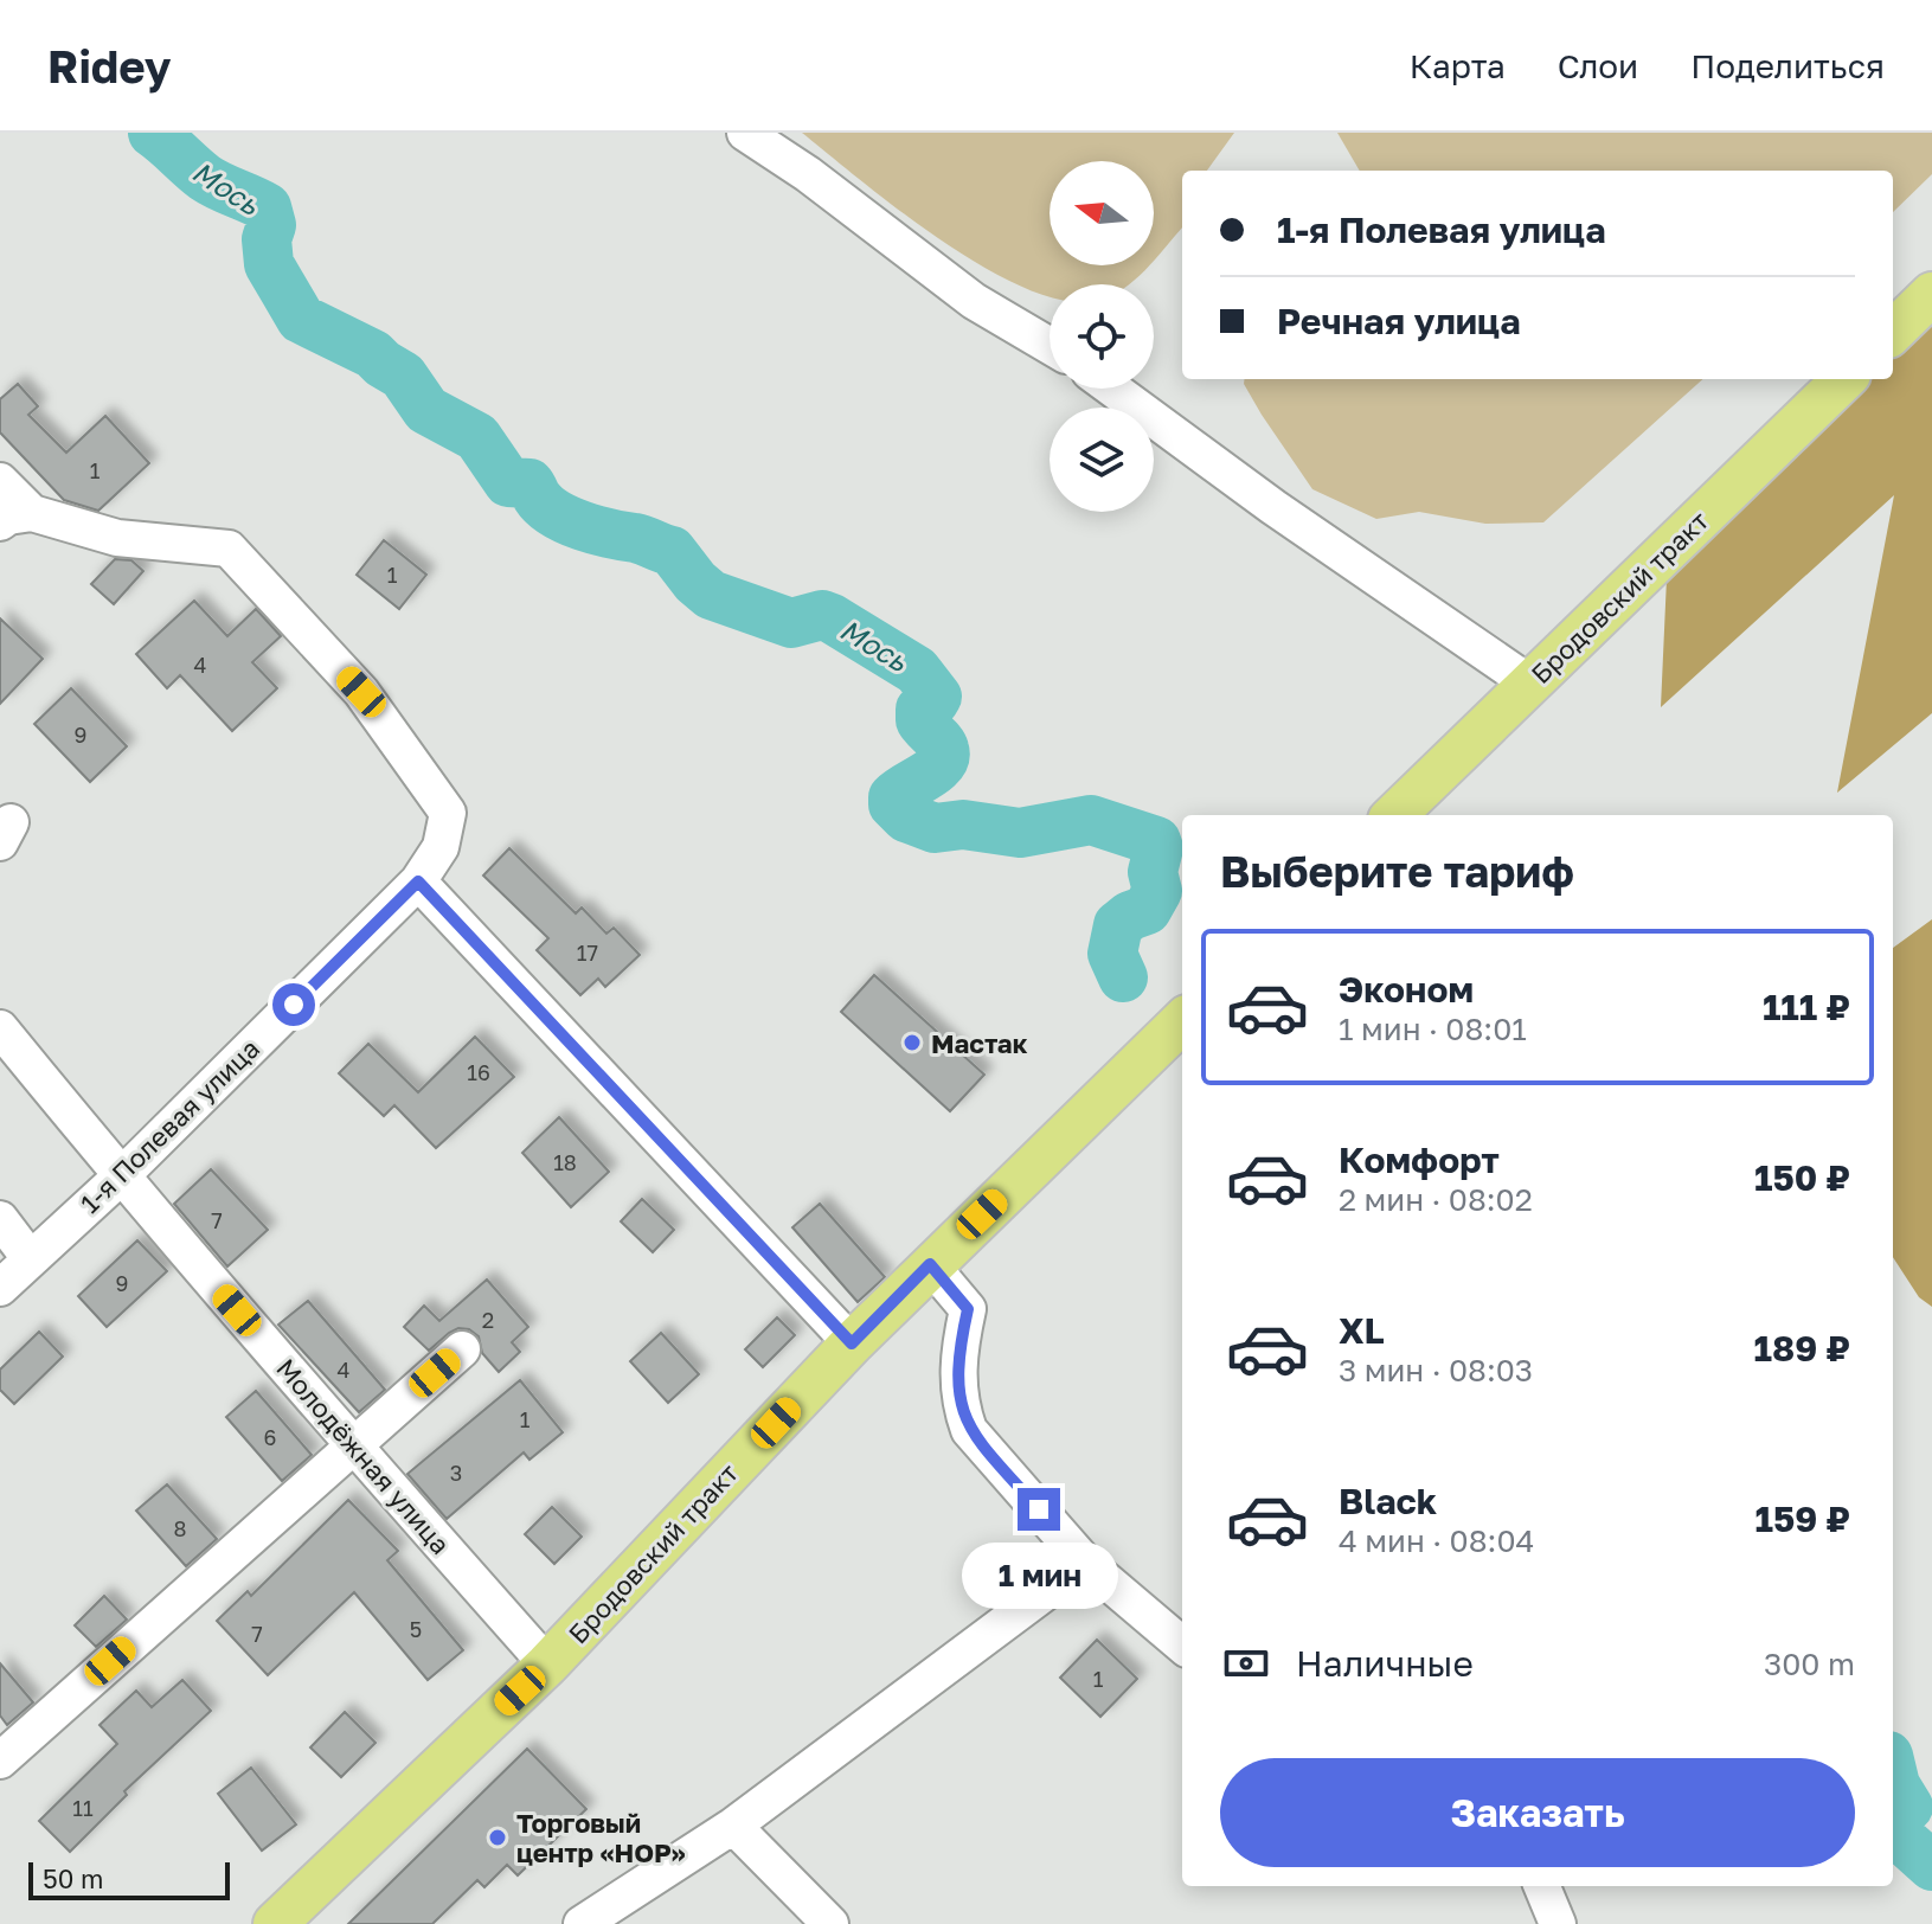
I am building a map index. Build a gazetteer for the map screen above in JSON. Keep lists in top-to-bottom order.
{
  "streets": {
    "main road": ["Бродовский тракт"],
    "street": ["1-я Полевая улица", "Молодёжная улица"]
  },
  "crossings": [
    ["Бродовский тракт", "Молодёжная улица"],
    ["1-я Полевая улица", "Молодёжная улица"]
  ],
  "water": ["Мось"],
  "places": ["Мастак", "Торговый центр «НОР»"],
  "house_numbers": [
    "1",
    "1",
    "4",
    "9",
    "17",
    "16",
    "18",
    "7",
    "9",
    "2",
    "4",
    "1",
    "6",
    "3",
    "8",
    "5",
    "7",
    "1",
    "11"
  ],
  "scale_bar": "50 m",
  "north": "left",
  "page": {
    "header": "Ridey",
    "nav": ["Карта", "Слои", "Поделиться"],
    "banner": ["1-я Полевая улица", "Речная улица"],
    "heading": "Выберите тариф",
    "list": [
      {
        "name": "Эконом",
        "note": "1 мин · 08:01",
        "value": "111 ₽"
      },
      {
        "name": "Комфорт",
        "note": "2 мин · 08:02",
        "value": "150 ₽"
      },
      {
        "name": "XL",
        "note": "3 мин · 08:03",
        "value": "189 ₽"
      },
      {
        "name": "Black",
        "note": "4 мин · 08:04",
        "value": "159 ₽"
      }
    ],
    "bubble": "1 мин",
    "pay": ["Наличные", "300 m"],
    "buttons": "Заказать",
    "scale": "50 m"
  }
}
